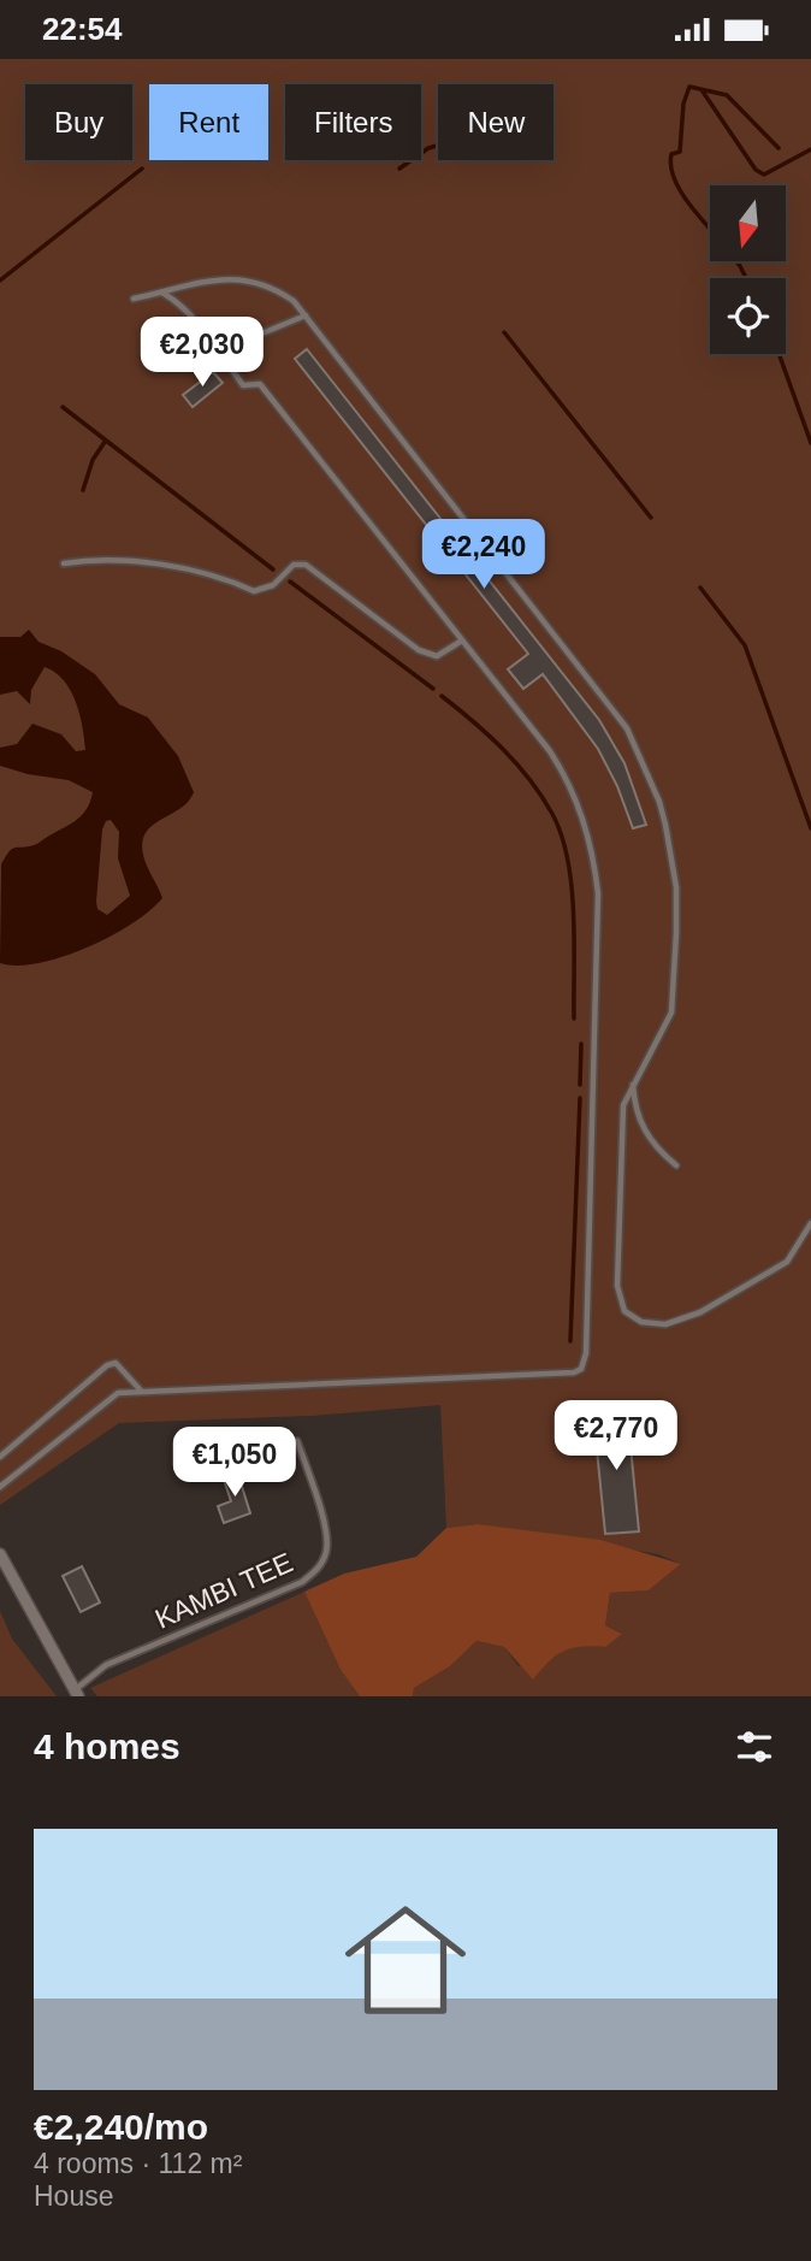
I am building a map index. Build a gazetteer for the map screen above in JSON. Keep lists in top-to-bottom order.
{
  "streets": {
    "lane": ["KAMBI TEE"]
  },
  "north": "bottom",
  "page": {
    "status": "22:54",
    "chip": [
      "Buy",
      "Rent",
      "Filters",
      "New"
    ],
    "price": [
      "€2,030",
      "€2,240",
      "€2,770",
      "€1,050"
    ],
    "heading": "4 homes",
    "list": [
      {
        "name": "€2,240/mo",
        "note": "4 rooms · 112 m² · House"
      }
    ]
  }
}
